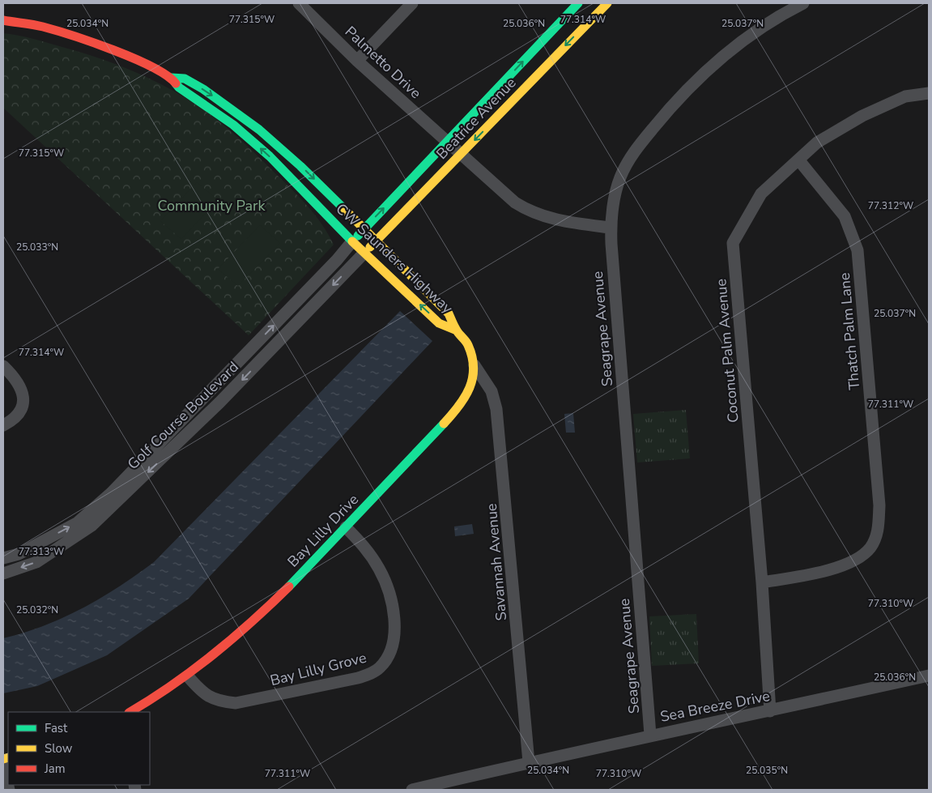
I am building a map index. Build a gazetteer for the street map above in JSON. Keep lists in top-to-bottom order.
{
  "streets": {
    "main road": ["Beatrice Avenue", "CW Saunders Highway", "Bay Lilly Drive"],
    "street": [
      "Palmetto Drive",
      "Seagrape Avenue",
      "Thatch Palm Lane",
      "Coconut Palm Avenue",
      "Golf Course Boulevard",
      "Savannah Avenue",
      "Bay Lilly Grove",
      "Sea Breeze Drive"
    ]
  },
  "crossings": [
    ["Palmetto Drive", "Beatrice Avenue"],
    ["Palmetto Drive", "Seagrape Avenue"],
    ["Beatrice Avenue", "CW Saunders Highway"],
    ["Beatrice Avenue", "Golf Course Boulevard"],
    ["CW Saunders Highway", "Golf Course Boulevard"],
    ["CW Saunders Highway", "Bay Lilly Drive"],
    ["Seagrape Avenue", "Sea Breeze Drive"],
    ["Thatch Palm Lane", "Coconut Palm Avenue"],
    ["Coconut Palm Avenue", "Sea Breeze Drive"],
    ["Bay Lilly Drive", "Savannah Avenue"],
    ["Bay Lilly Drive", "Bay Lilly Grove"],
    ["Savannah Avenue", "Sea Breeze Drive"]
  ],
  "parks": ["Community Park"],
  "legend": ["Fast", "Slow", "Jam"],
  "coordinates": [
    "77.315°W",
    "77.314°W",
    "25.034°N",
    "25.036°N",
    "25.037°N",
    "77.312°W",
    "25.033°N",
    "77.311°W",
    "77.313°W",
    "77.310°W",
    "25.032°N",
    "25.035°N"
  ]
}
